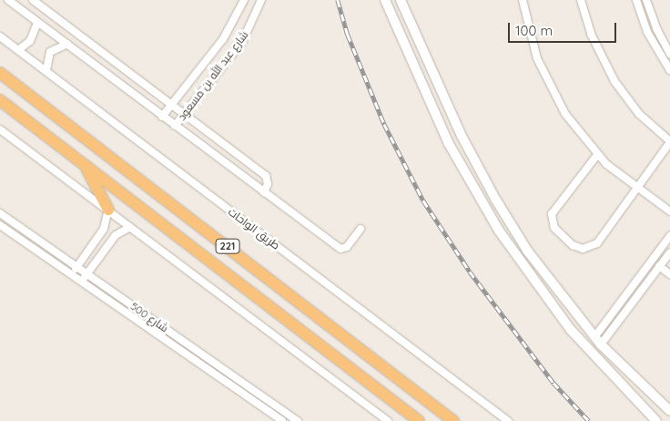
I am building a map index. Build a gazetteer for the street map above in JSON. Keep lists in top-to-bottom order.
{
  "streets": {
    "highway": ["221"],
    "street": ["شارع عبد الله بن مسعود", "طريق الواحات", "شارع 500"]
  },
  "scale_bar": "100 m"
}
